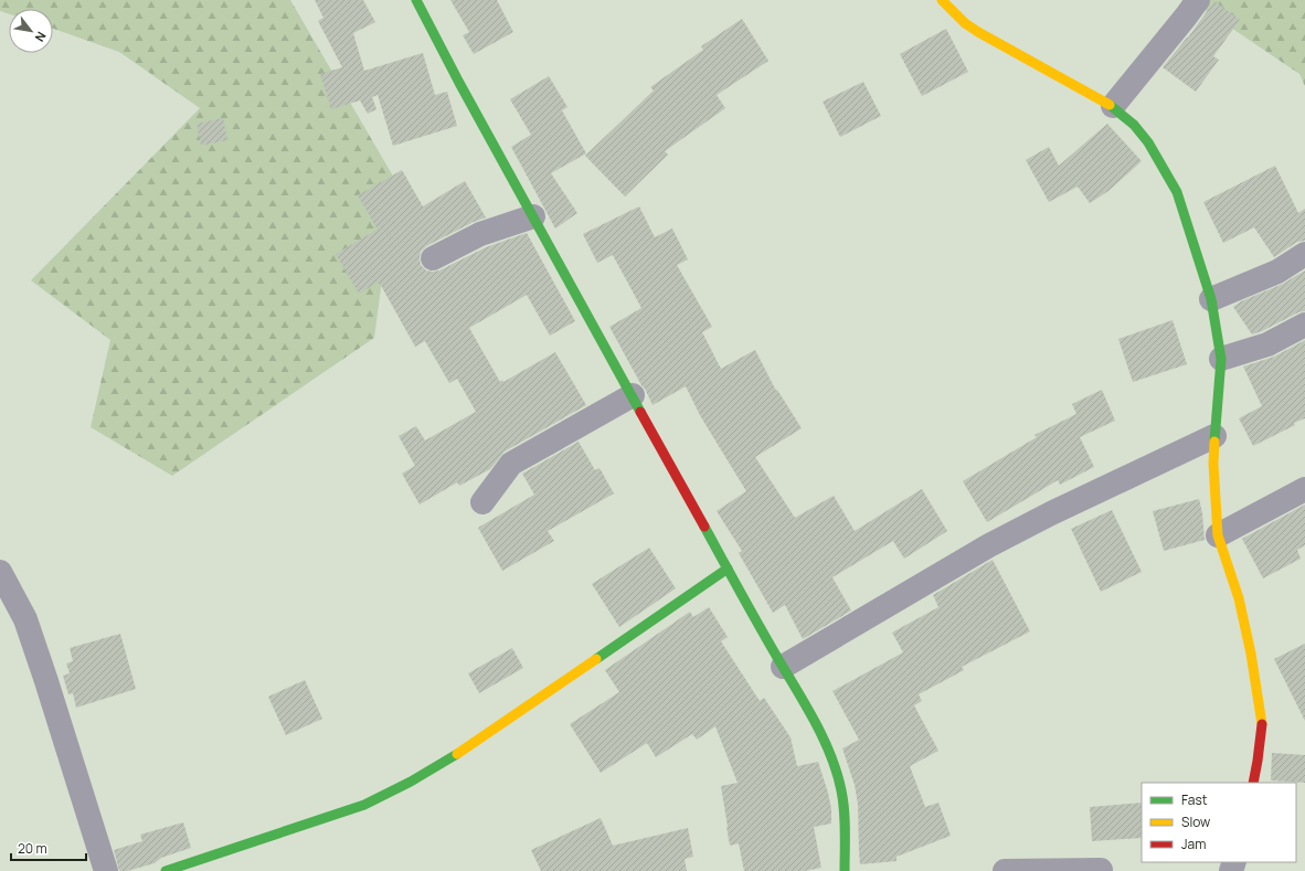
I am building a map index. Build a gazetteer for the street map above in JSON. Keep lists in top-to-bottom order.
{
  "legend": ["Fast", "Slow", "Jam"],
  "scale_bar": "20 m",
  "north": "bottom right"
}
